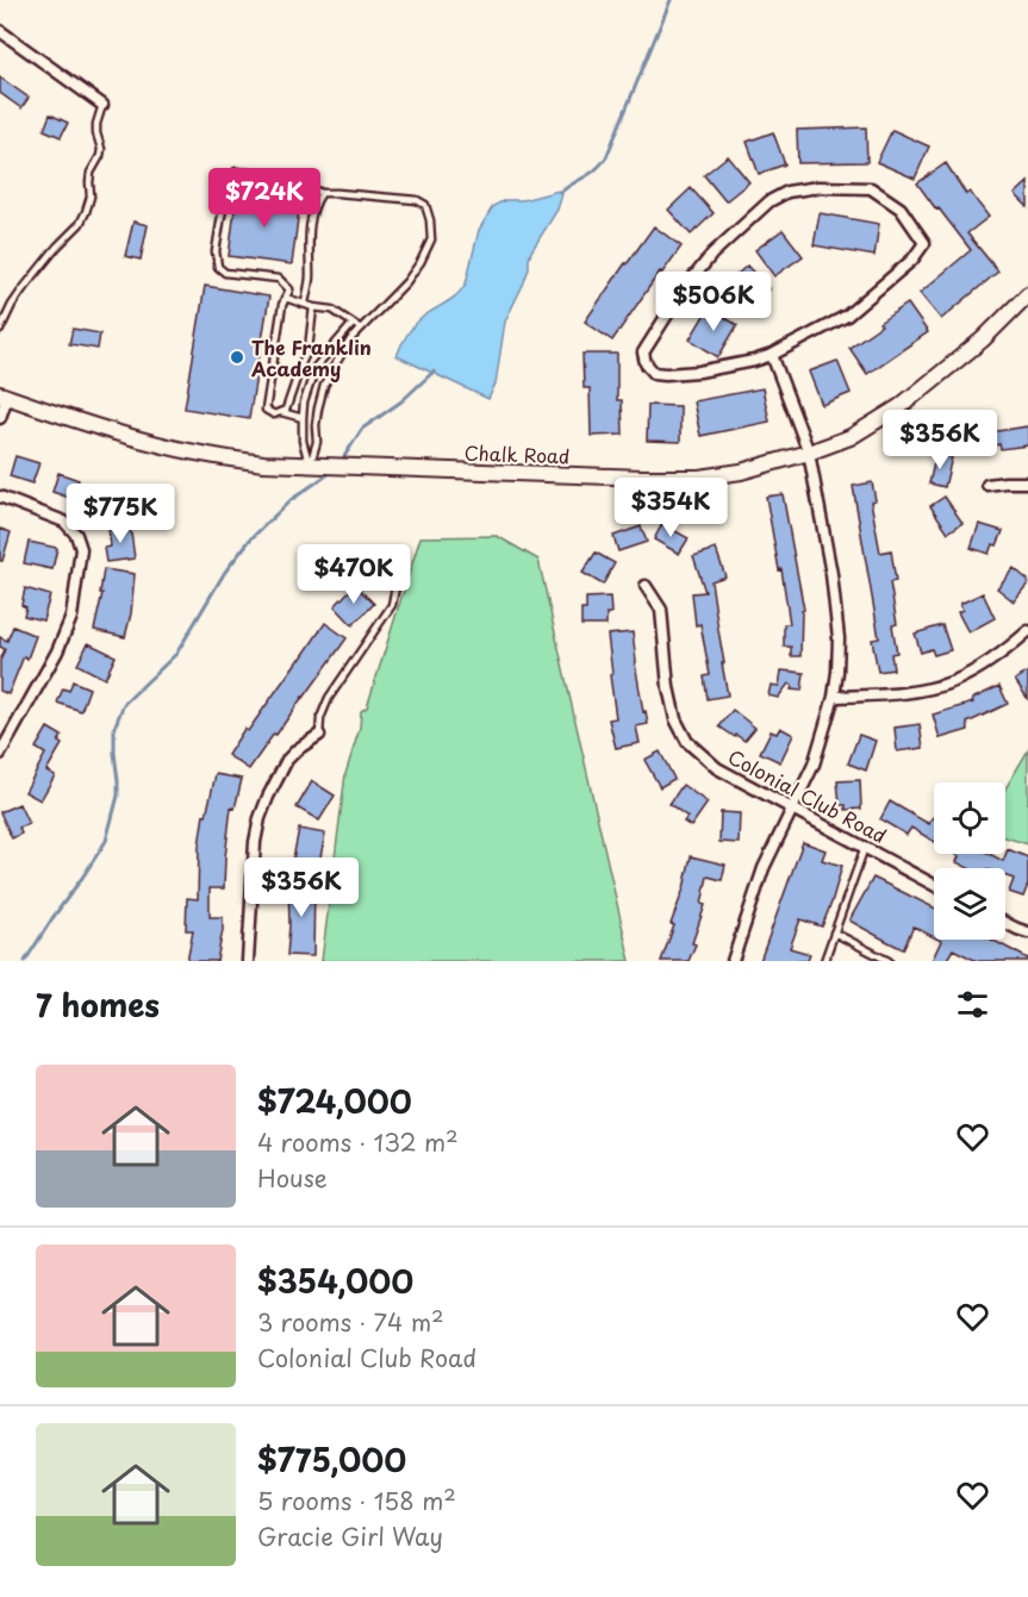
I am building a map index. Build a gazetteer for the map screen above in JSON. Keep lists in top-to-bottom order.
{
  "streets": {
    "street": ["Chalk Road", "Colonial Club Road"]
  },
  "places": ["The Franklin Academy"],
  "page": {
    "price": [
      "$724K",
      "$506K",
      "$356K",
      "$354K",
      "$775K",
      "$470K",
      "$356K"
    ],
    "heading": "7 homes",
    "list": [
      {
        "name": "$724,000",
        "note": "4 rooms · 132 m² · House"
      },
      {
        "name": "$354,000",
        "note": "3 rooms · 74 m² · Colonial Club Road"
      },
      {
        "name": "$775,000",
        "note": "5 rooms · 158 m² · Gracie Girl Way"
      }
    ]
  }
}
